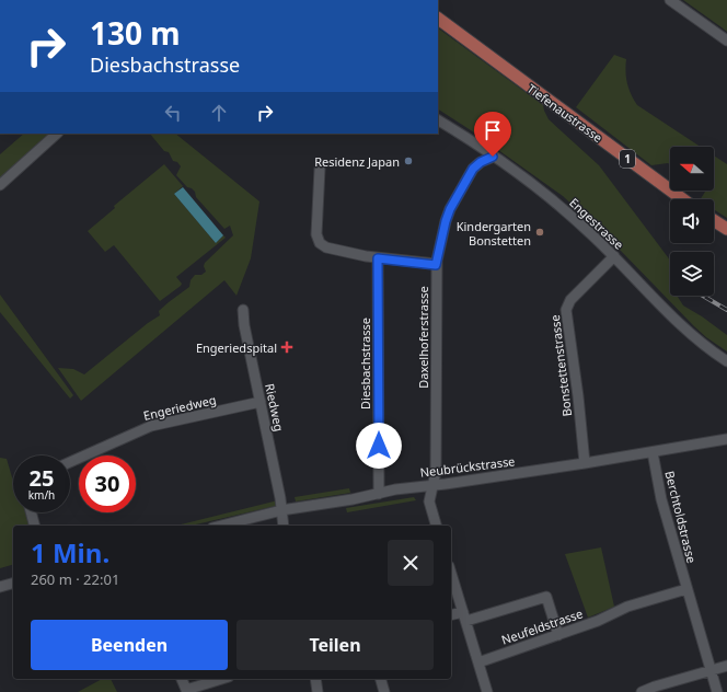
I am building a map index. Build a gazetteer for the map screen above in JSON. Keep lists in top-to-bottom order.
{
  "streets": {
    "main road": ["Tiefenaustrasse", "1"],
    "street": [
      "Engestrasse",
      "Daxelhoferstrasse",
      "Diesbachstrasse",
      "Bonstettenstrasse",
      "Engeriedweg",
      "Riedweg",
      "Neubrückstrasse",
      "Berchtoldstrasse",
      "Neufeldstrasse"
    ]
  },
  "crossings": [
    ["Engestrasse", "Daxelhoferstrasse"],
    ["Engestrasse", "Bonstettenstrasse"],
    ["Daxelhoferstrasse", "Neubrückstrasse"],
    ["Diesbachstrasse", "Neubrückstrasse"],
    ["Bonstettenstrasse", "Neubrückstrasse"],
    ["Engeriedweg", "Riedweg"],
    ["Riedweg", "Neubrückstrasse"],
    ["Neubrückstrasse", "Berchtoldstrasse"],
    ["Berchtoldstrasse", "Neufeldstrasse"]
  ],
  "places": {
    "other": ["Residenz Japan", "Kindergarten Bonstetten"],
    "health": ["Engeriedspital"]
  },
  "north": "left",
  "page": {
    "turn": ["130 m", "Diesbachstrasse"],
    "speed": "25 km/h",
    "limit": "30",
    "heading": ["1 Min.", "260 m · 22:01"],
    "buttons": ["Beenden", "Teilen"]
  }
}
